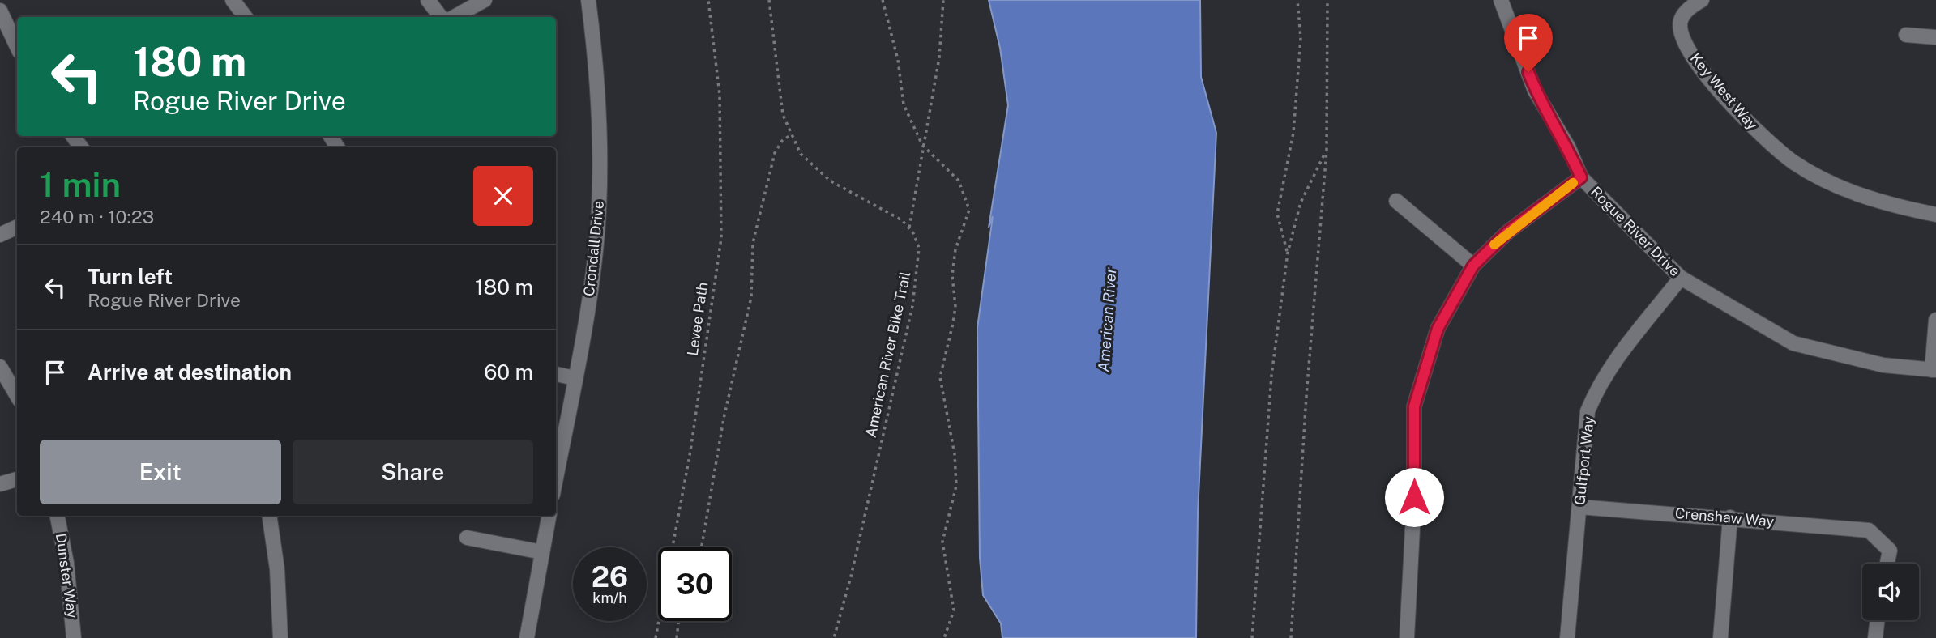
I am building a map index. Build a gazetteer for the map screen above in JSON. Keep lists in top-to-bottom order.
{
  "streets": {
    "street": [
      "Key West Way",
      "Rogue River Drive",
      "Crondall Drive",
      "Gulfport Way",
      "Crenshaw Way",
      "Dunster Way"
    ],
    "path": ["Levee Path", "American River Bike Trail"]
  },
  "crossings": [
    ["Rogue River Drive", "Gulfport Way"],
    ["Gulfport Way", "Crenshaw Way"]
  ],
  "water": ["American River"],
  "page": {
    "turn": ["180 m", "Rogue River Drive"],
    "heading": ["1 min", "240 m · 10:23"],
    "list": [
      {
        "name": "Turn left",
        "note": "Rogue River Drive",
        "value": "180 m"
      },
      {
        "name": "Arrive at destination",
        "value": "60 m"
      }
    ],
    "buttons": ["Exit", "Share"],
    "speed": "26 km/h",
    "limit": "30"
  }
}
